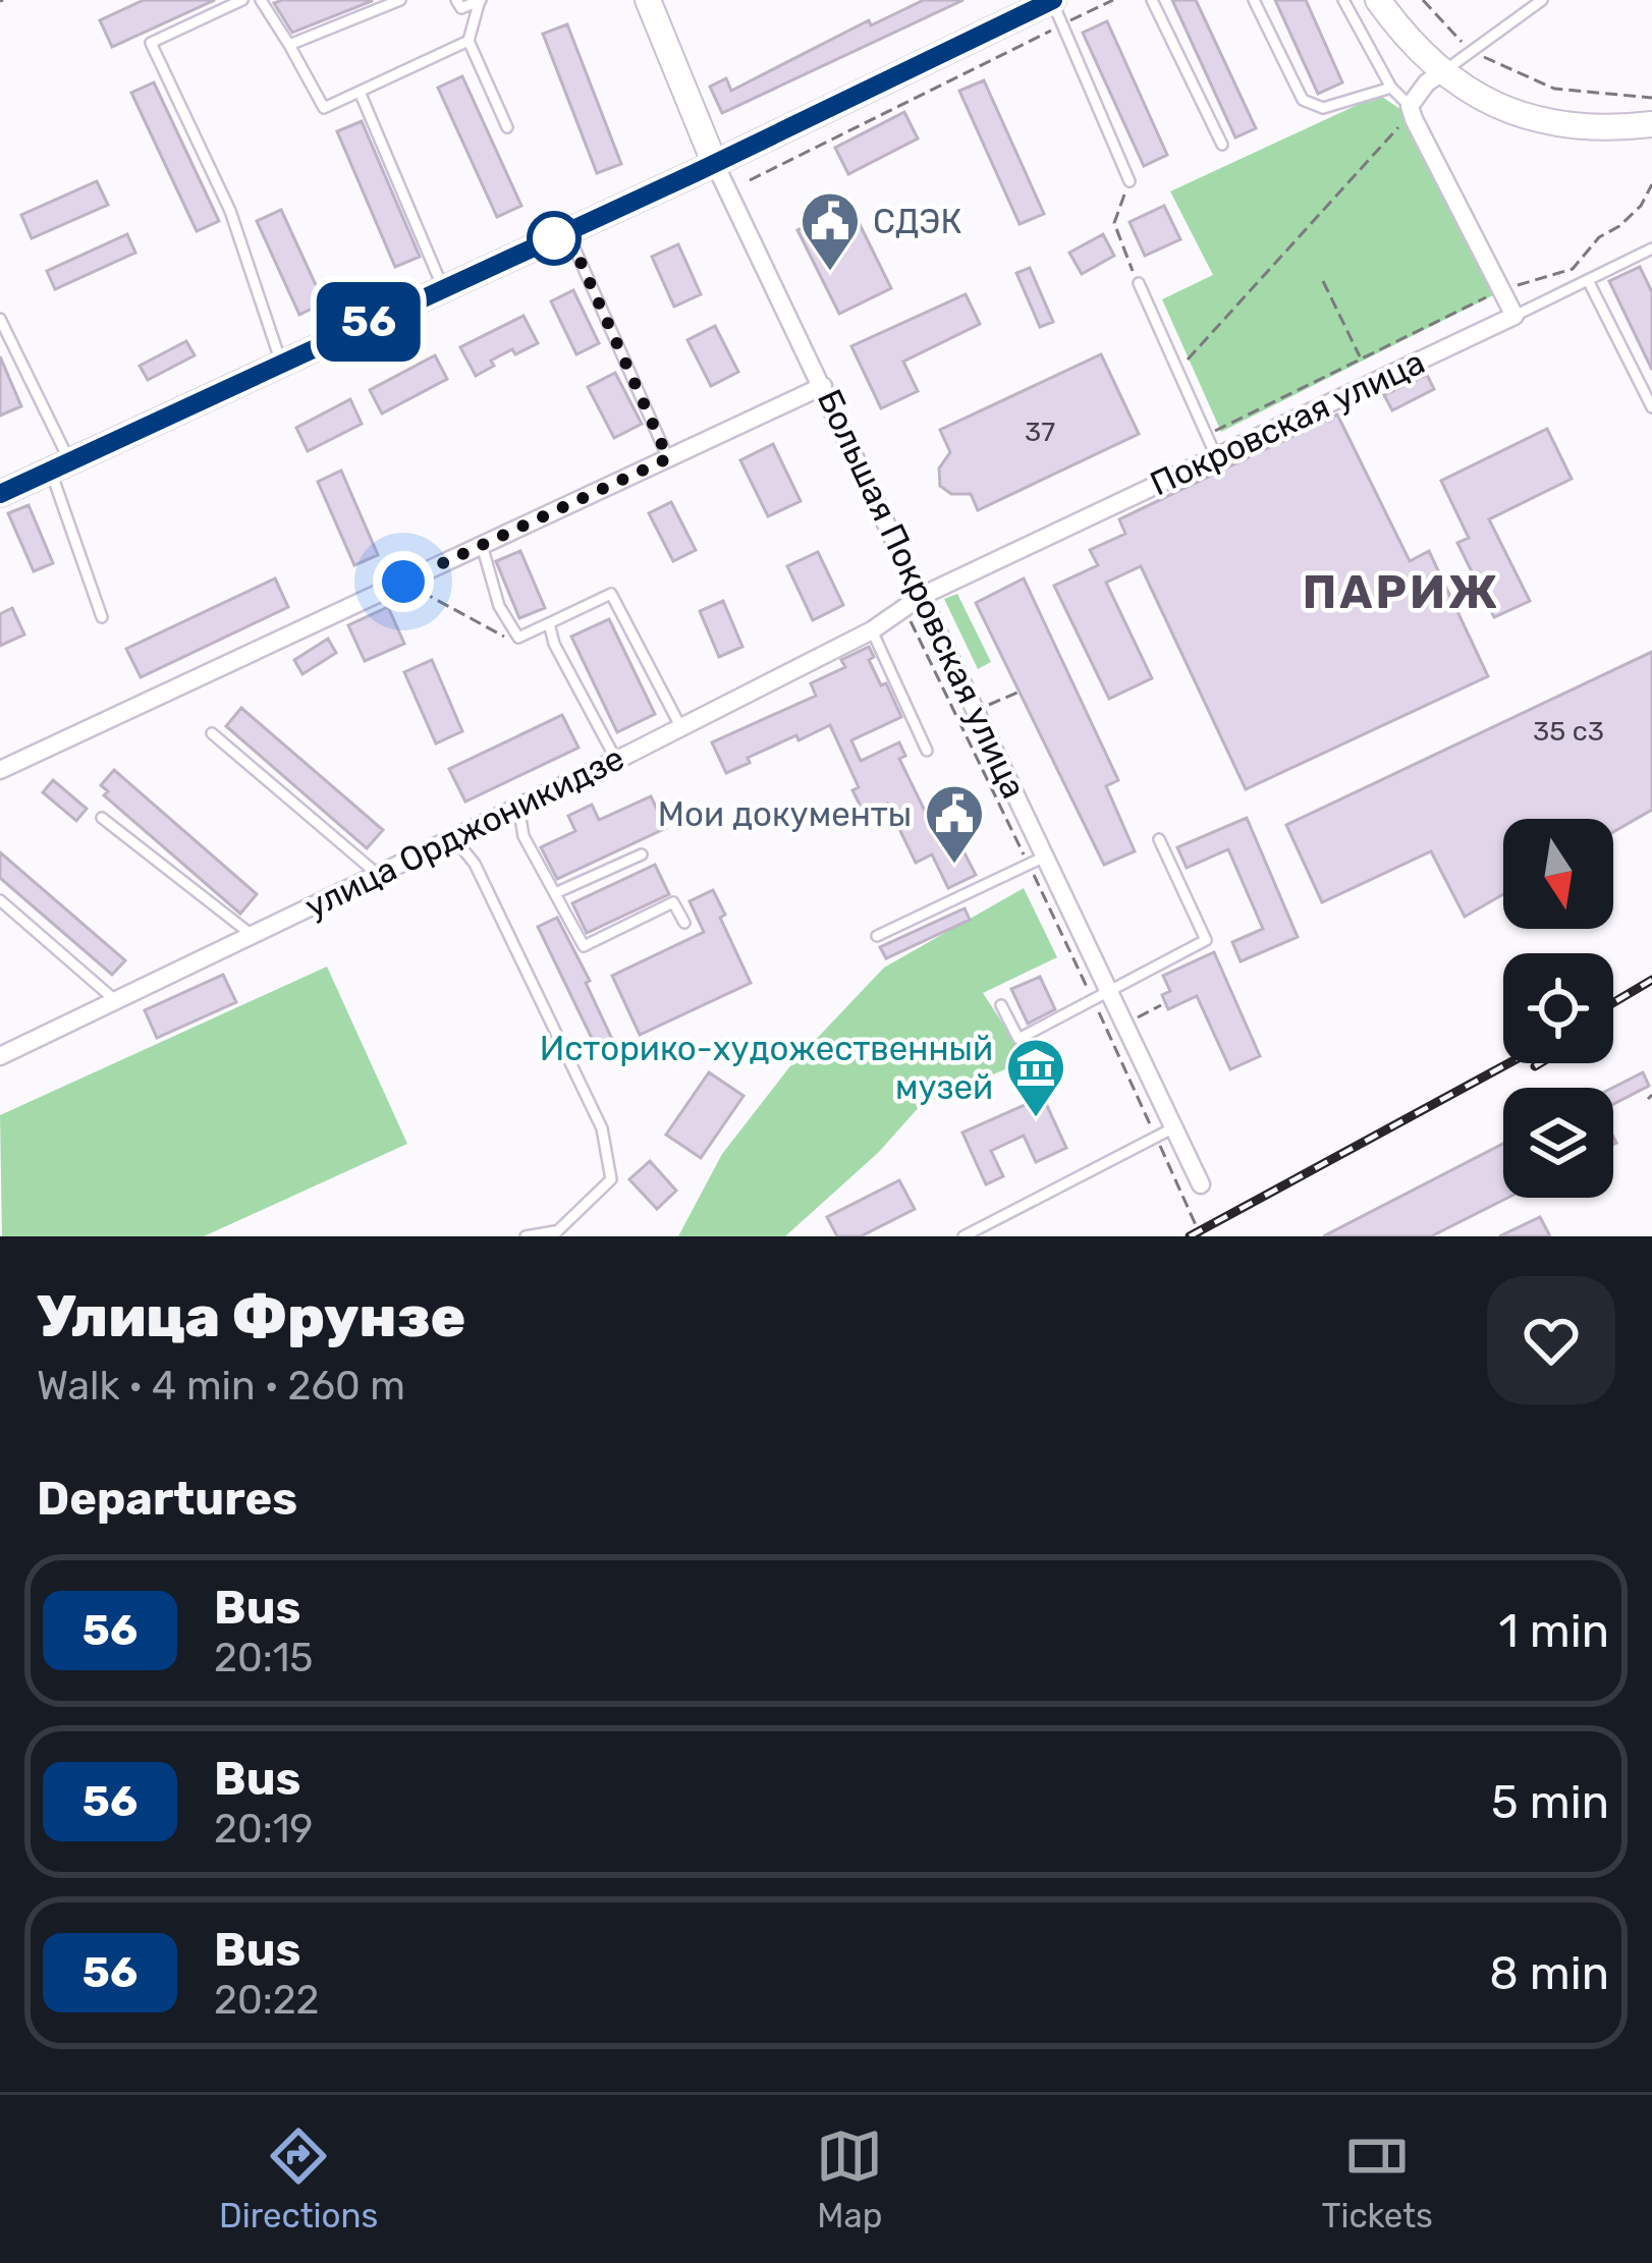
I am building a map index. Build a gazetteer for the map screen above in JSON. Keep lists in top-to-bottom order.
{
  "streets": {
    "main road": ["Большая Покровская улица"],
    "street": ["Покровская улица", "улица Орджоникидзе"]
  },
  "crossings": [
    ["Покровская улица", "Большая Покровская улица"],
    ["Покровская улица", "улица Орджоникидзе"],
    ["Большая Покровская улица", "улица Орджоникидзе"]
  ],
  "districts": ["ПАРИЖ"],
  "places": {
    "public building": ["СДЭК", "Мои документы"],
    "museum": ["Историко-художественный музей"]
  },
  "lines": ["bus line 56"],
  "house_numbers": ["37", "35 с3"],
  "north": "bottom",
  "page": {
    "on_map": "56",
    "heading": [
      ["Улица Фрунзе", "Walk · 4 min · 260 m"],
      "Departures"
    ],
    "list": [
      {
        "mark": "56",
        "name": "Bus",
        "note": "20:15",
        "value": "1 min"
      },
      {
        "mark": "56",
        "name": "Bus",
        "note": "20:19",
        "value": "5 min"
      },
      {
        "mark": "56",
        "name": "Bus",
        "note": "20:22",
        "value": "8 min"
      }
    ],
    "tabs": ["Directions", "Map", "Tickets"]
  }
}
